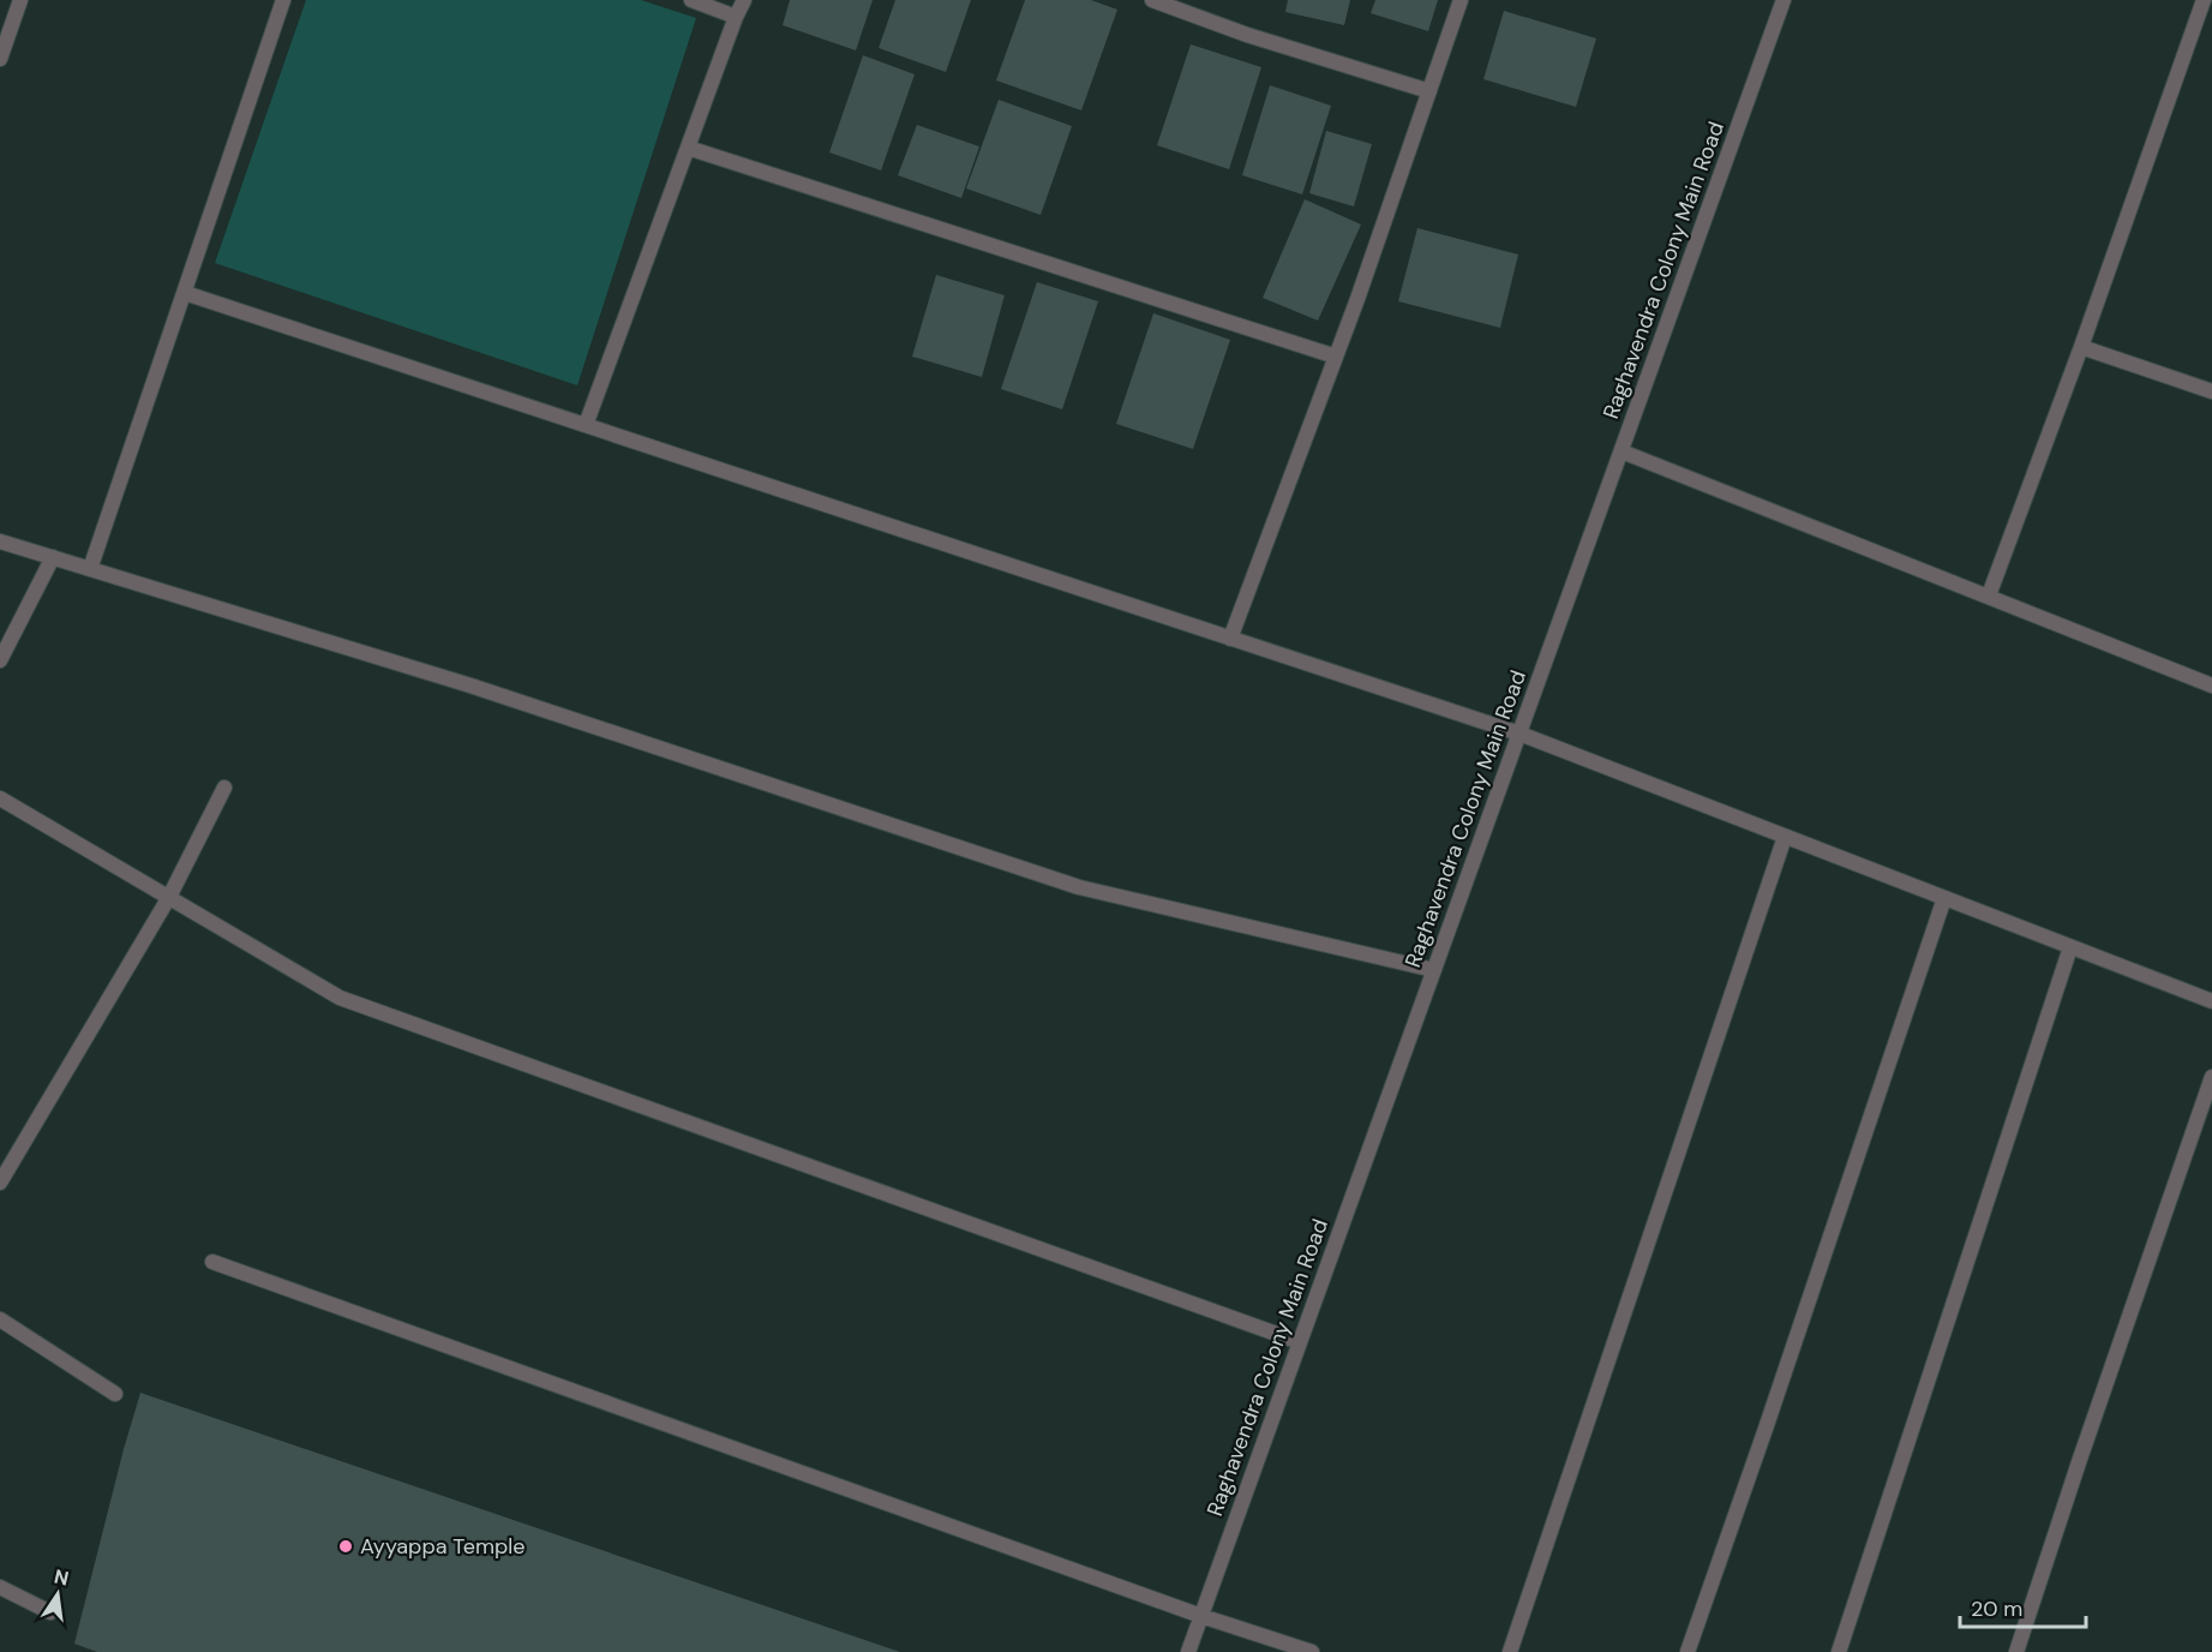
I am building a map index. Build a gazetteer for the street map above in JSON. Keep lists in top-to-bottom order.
{
  "streets": {
    "street": ["Raghavendra Colony Main Road"]
  },
  "places": ["Ayyappa Temple"],
  "scale_bar": "20 m",
  "north": "top"
}
